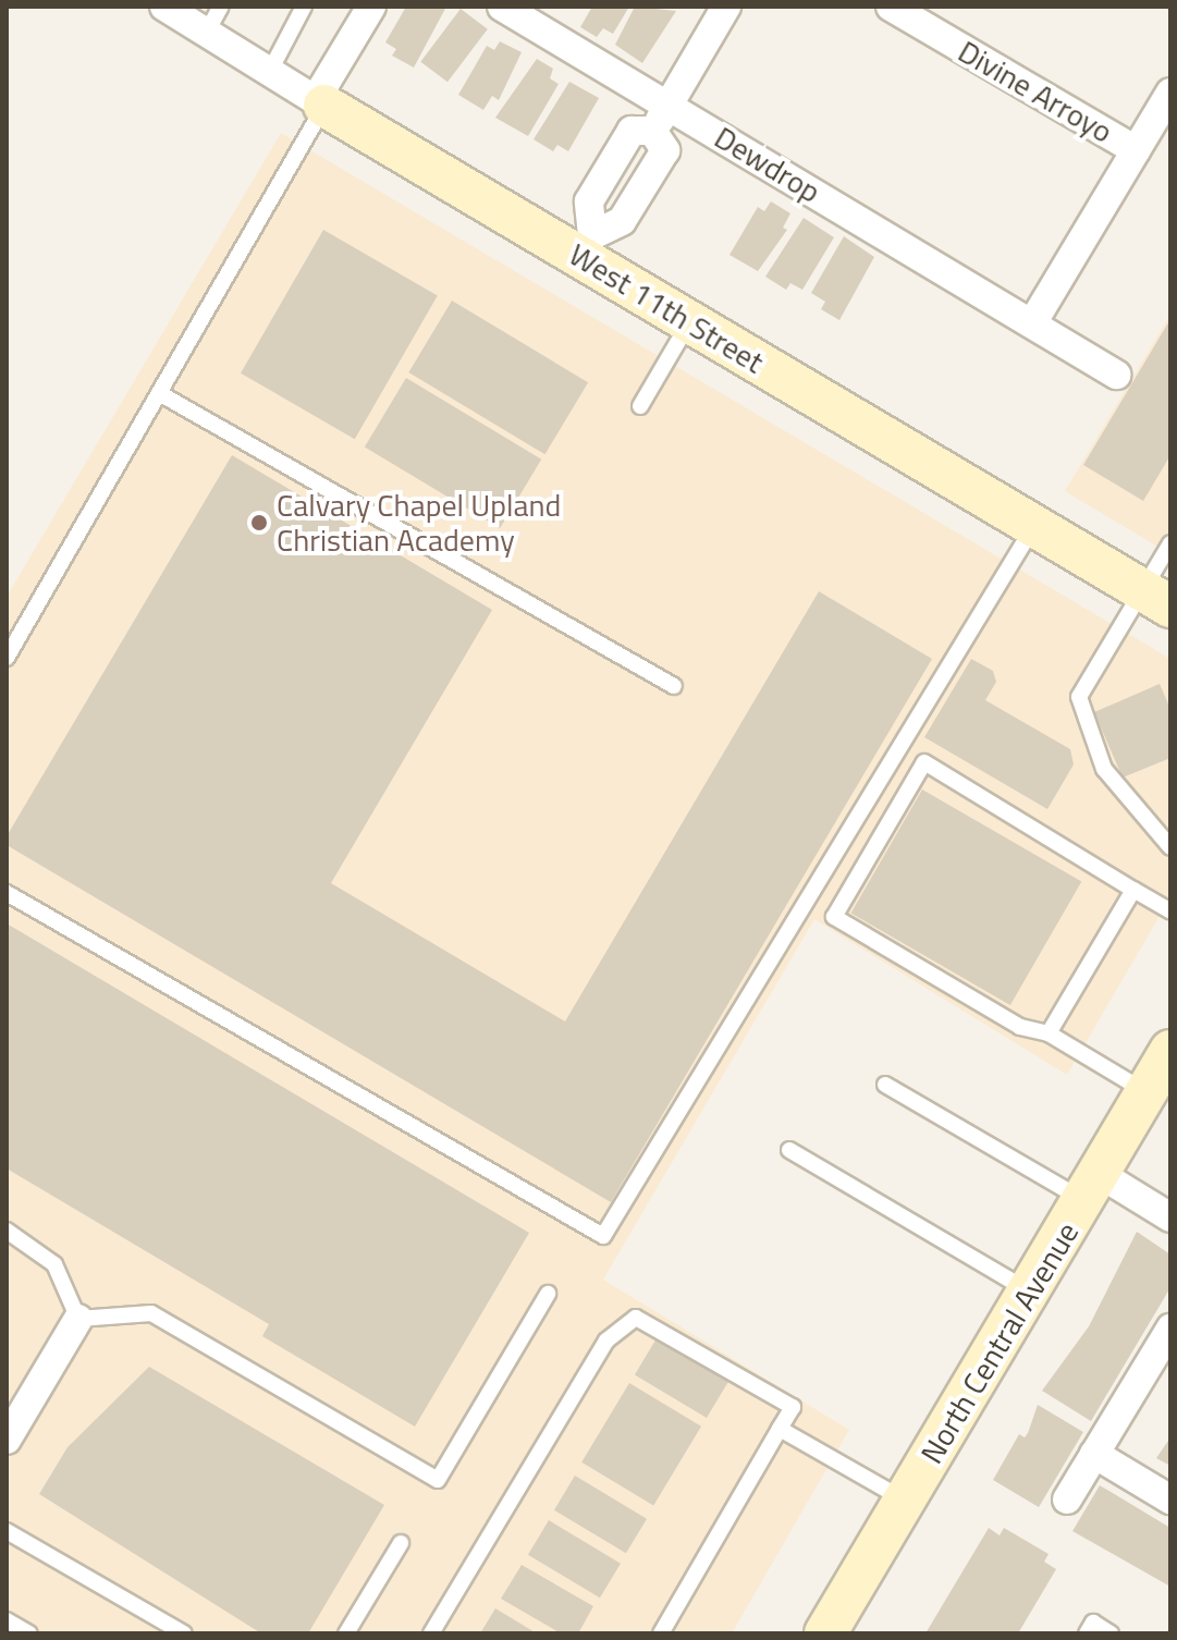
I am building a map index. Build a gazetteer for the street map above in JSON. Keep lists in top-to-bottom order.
{
  "streets": {
    "street": [
      "Divine Arroyo",
      "Dewdrop",
      "West 11th Street",
      "North Central Avenue"
    ]
  },
  "places": ["Calvary Chapel Upland Christian Academy"]
}
